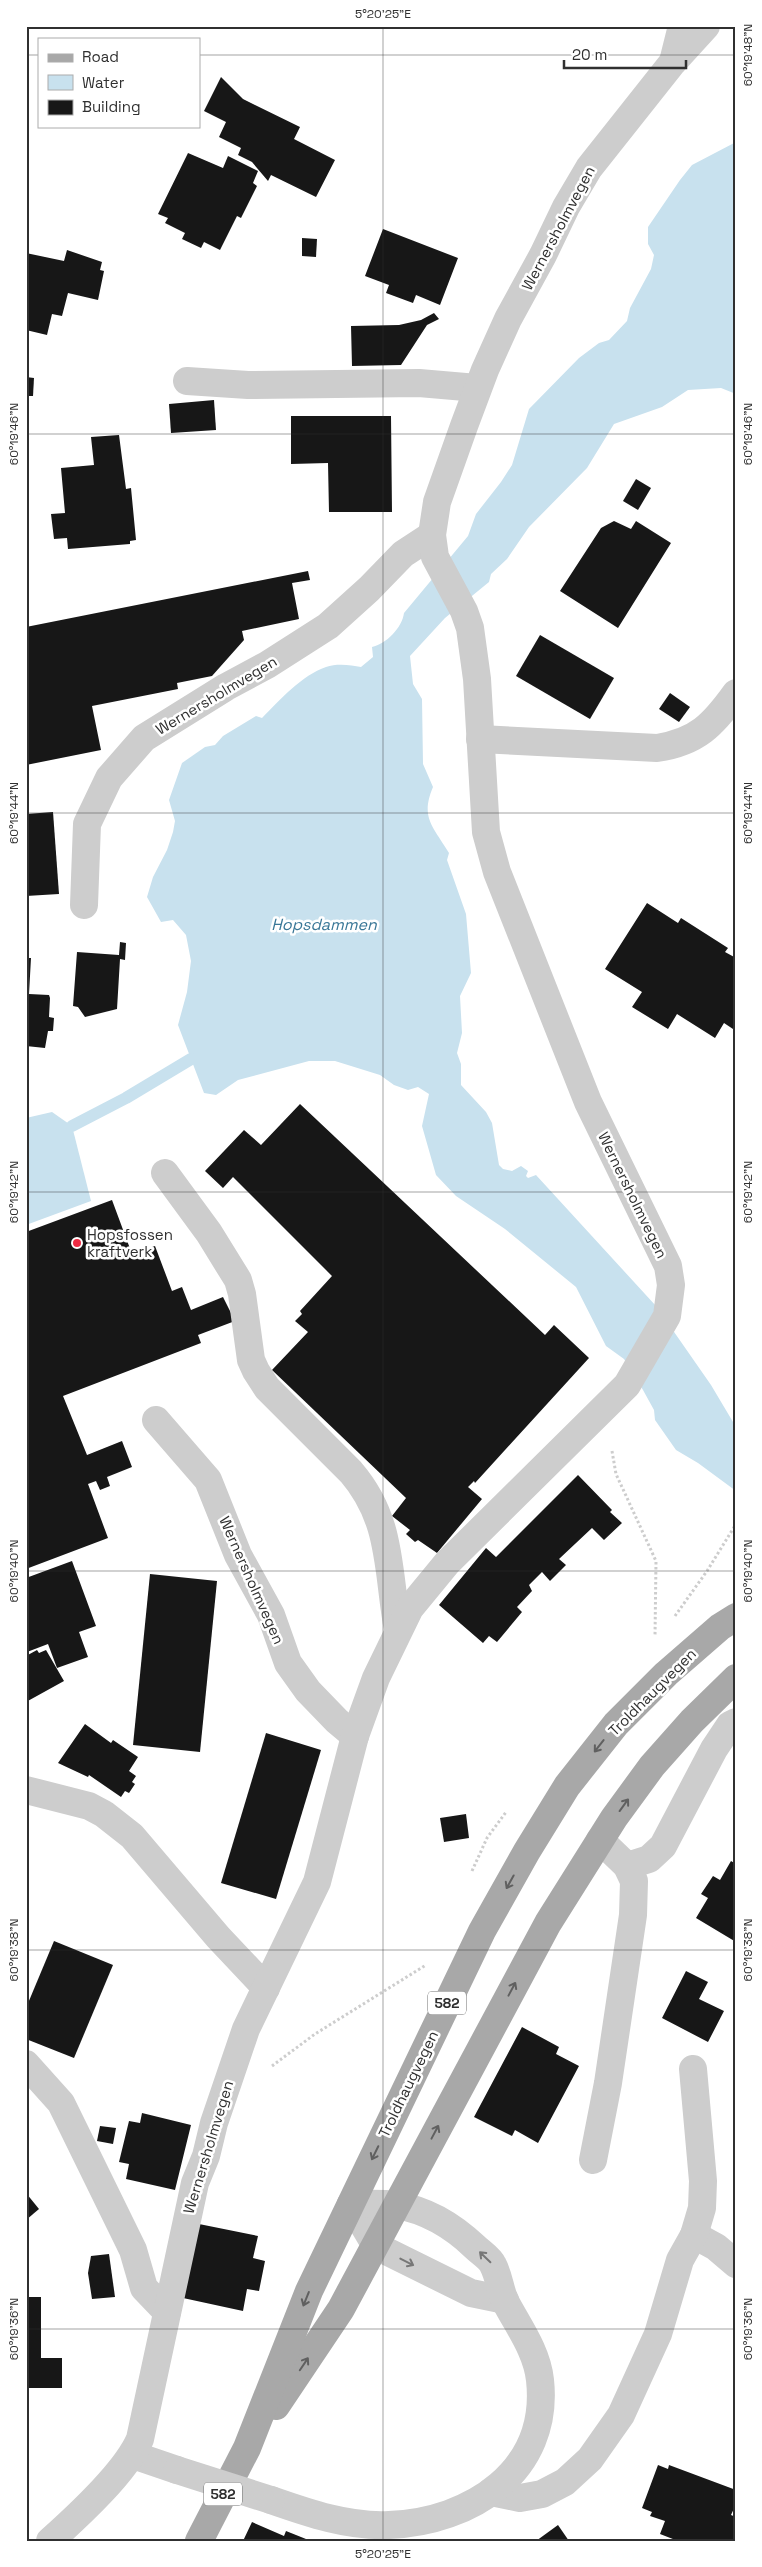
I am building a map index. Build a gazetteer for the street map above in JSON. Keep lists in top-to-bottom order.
{
  "streets": {
    "main road": ["Troldhaugvegen", "582"],
    "street": ["Wernersholmvegen"]
  },
  "water": ["Hopsdammen"],
  "places": ["Hopsfossen kraftverk"],
  "legend": ["Road", "Water", "Building"],
  "scale_bar": "20 m",
  "coordinates": [
    "5°20'25\"E",
    "60°19'48\"N",
    "60°19'46\"N",
    "60°19'44\"N",
    "60°19'42\"N",
    "60°19'40\"N",
    "60°19'38\"N",
    "60°19'36\"N"
  ]
}
